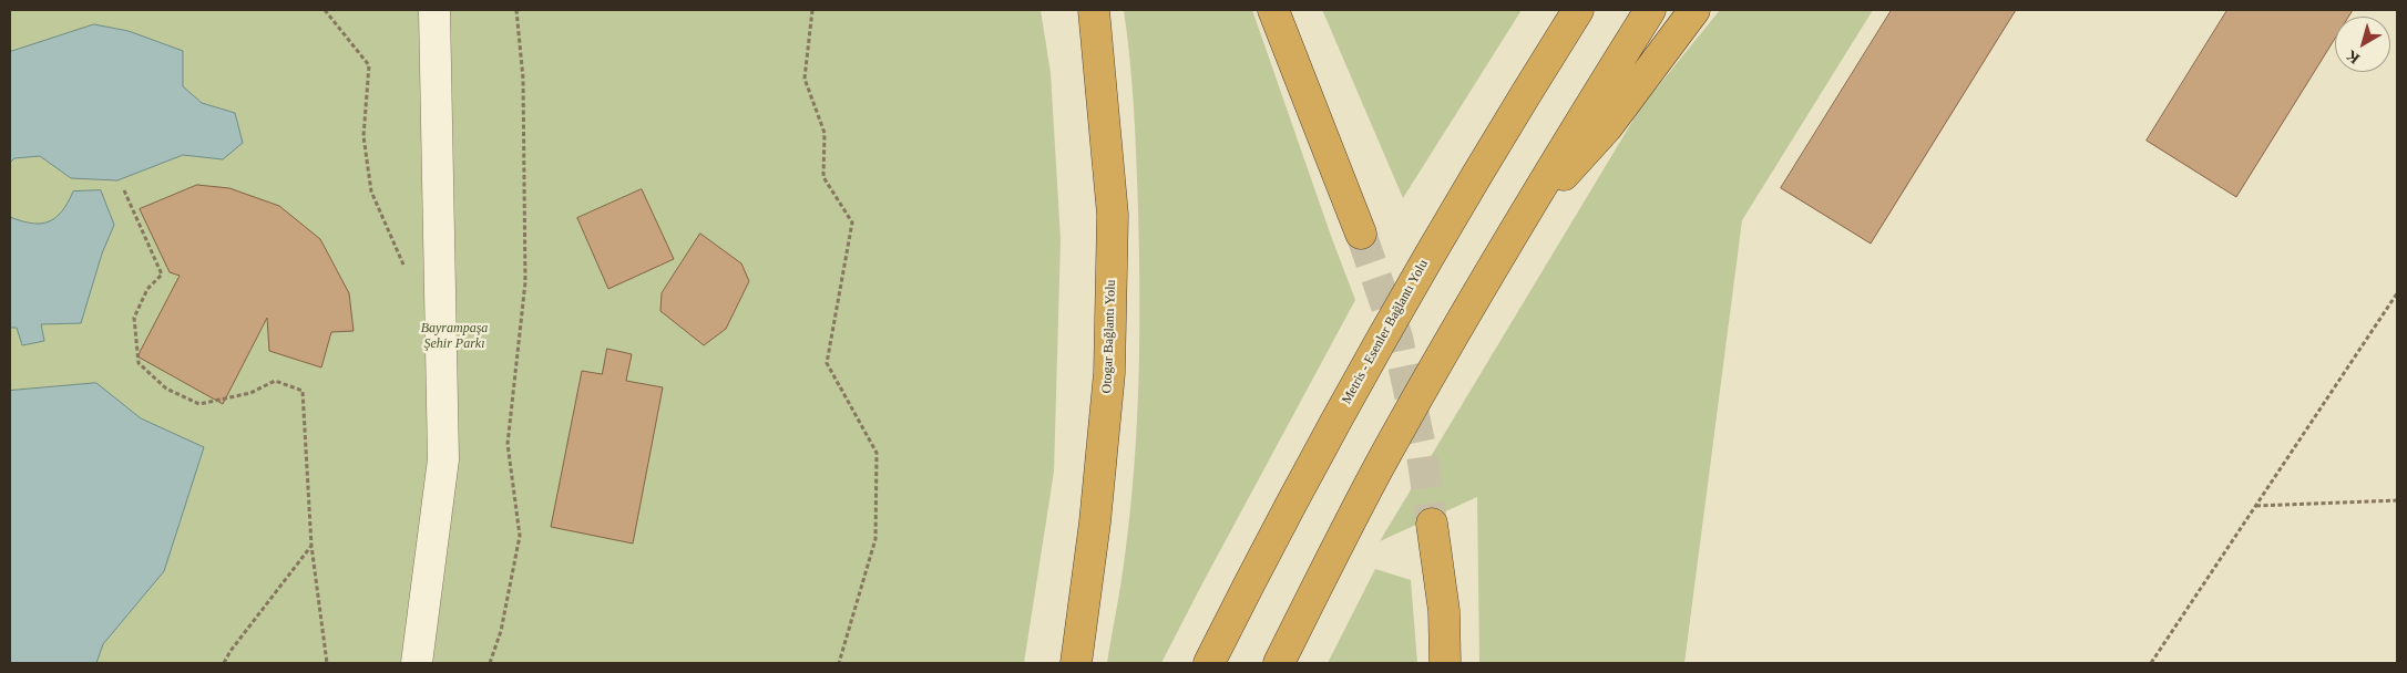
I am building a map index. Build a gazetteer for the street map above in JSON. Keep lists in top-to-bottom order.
{
  "streets": {
    "highway": ["Metris - Esenler Bağlantı Yolu", "Otogar Bağlantı Yolu"]
  },
  "parks": ["Bayrampaşa Şehir Parkı"],
  "north": "bottom left"
}
